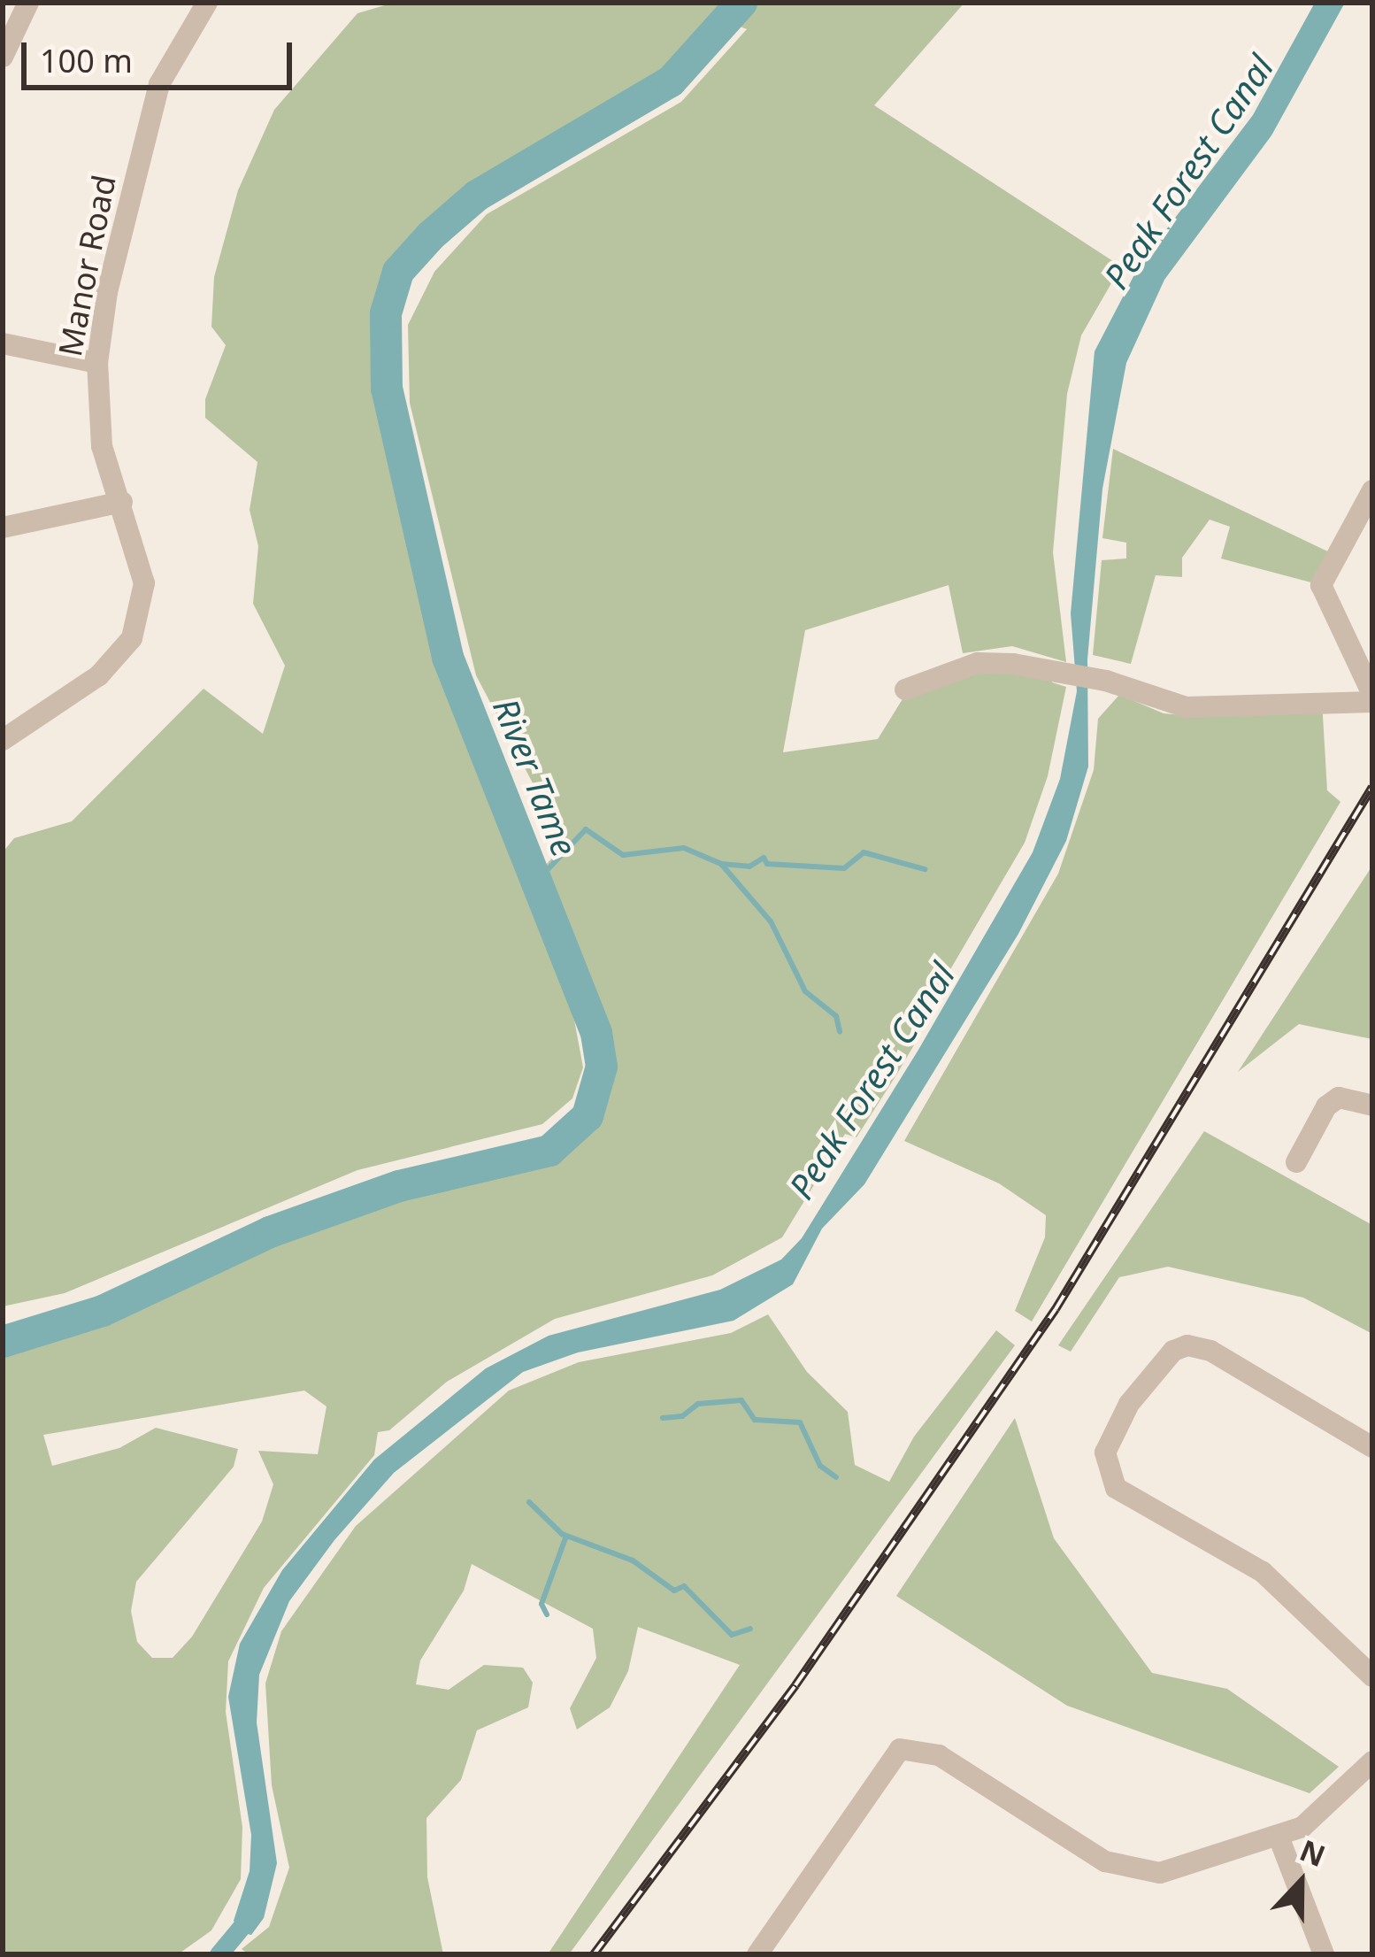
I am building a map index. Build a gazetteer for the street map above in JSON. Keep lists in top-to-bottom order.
{
  "streets": {
    "street": ["Manor Road"]
  },
  "water": ["Peak Forest Canal", "River Tame"],
  "scale_bar": "100 m",
  "north": "top"
}
